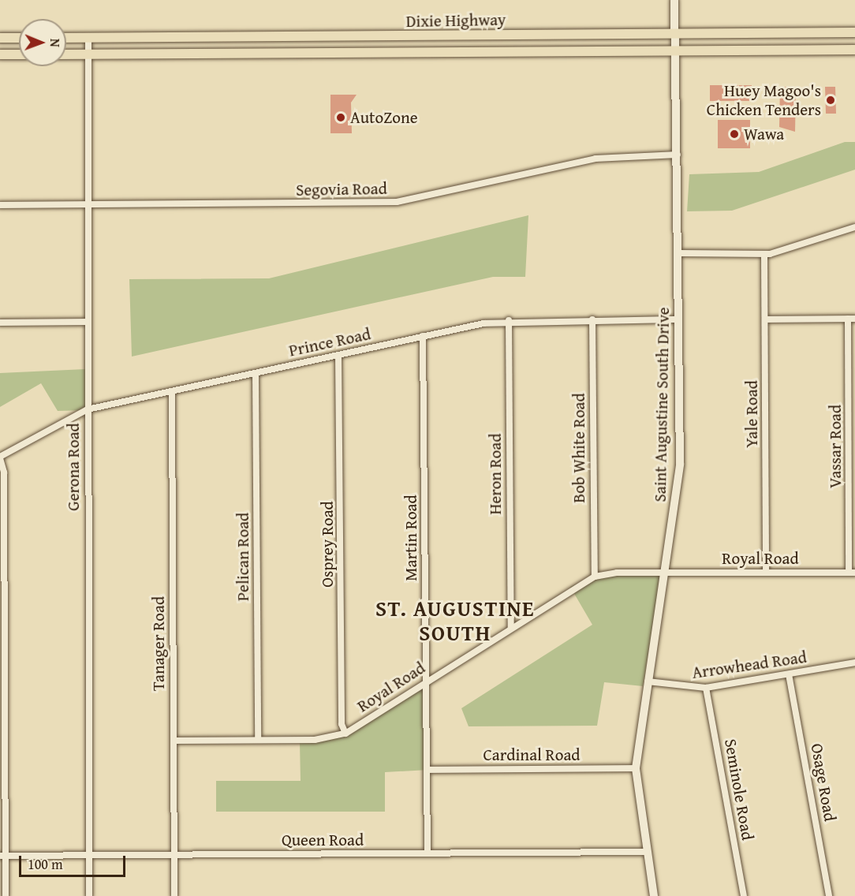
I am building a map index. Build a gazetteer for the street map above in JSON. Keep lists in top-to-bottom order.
{
  "streets": {
    "main road": ["Dixie Highway"],
    "street": [
      "Segovia Road",
      "Prince Road",
      "Saint Augustine South Drive",
      "Yale Road",
      "Vassar Road",
      "Bob White Road",
      "Gerona Road",
      "Heron Road",
      "Martin Road",
      "Osprey Road",
      "Pelican Road",
      "Royal Road",
      "Tanager Road",
      "Arrowhead Road",
      "Cardinal Road",
      "Osage Road",
      "Seminole Road",
      "Queen Road"
    ]
  },
  "crossings": [
    ["Dixie Highway", "Saint Augustine South Drive"],
    ["Dixie Highway", "Gerona Road"],
    ["Segovia Road", "Saint Augustine South Drive"],
    ["Segovia Road", "Gerona Road"],
    ["Prince Road", "Saint Augustine South Drive"],
    ["Prince Road", "Bob White Road"],
    ["Prince Road", "Gerona Road"],
    ["Prince Road", "Heron Road"],
    ["Prince Road", "Martin Road"],
    ["Prince Road", "Osprey Road"],
    ["Prince Road", "Pelican Road"],
    ["Prince Road", "Tanager Road"],
    ["Saint Augustine South Drive", "Royal Road"],
    ["Saint Augustine South Drive", "Arrowhead Road"],
    ["Saint Augustine South Drive", "Cardinal Road"],
    ["Saint Augustine South Drive", "Queen Road"],
    ["Yale Road", "Royal Road"],
    ["Vassar Road", "Royal Road"],
    ["Bob White Road", "Royal Road"],
    ["Gerona Road", "Queen Road"],
    ["Heron Road", "Royal Road"],
    ["Martin Road", "Royal Road"],
    ["Martin Road", "Cardinal Road"],
    ["Martin Road", "Queen Road"],
    ["Osprey Road", "Royal Road"],
    ["Pelican Road", "Royal Road"],
    ["Royal Road", "Tanager Road"],
    ["Tanager Road", "Queen Road"],
    ["Arrowhead Road", "Osage Road"],
    ["Arrowhead Road", "Seminole Road"]
  ],
  "districts": ["ST. AUGUSTINE SOUTH"],
  "places": ["Huey Magoo's Chicken Tenders", "AutoZone", "Wawa"],
  "scale_bar": "100 m",
  "north": "right"
}
